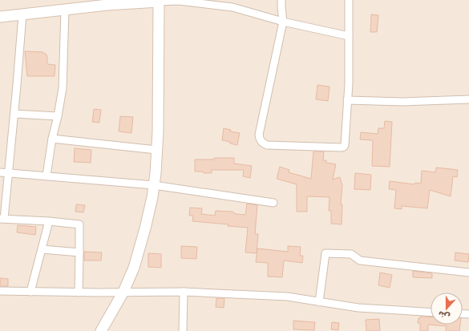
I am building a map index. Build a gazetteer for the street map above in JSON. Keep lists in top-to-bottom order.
{
  "north": "bottom"
}
